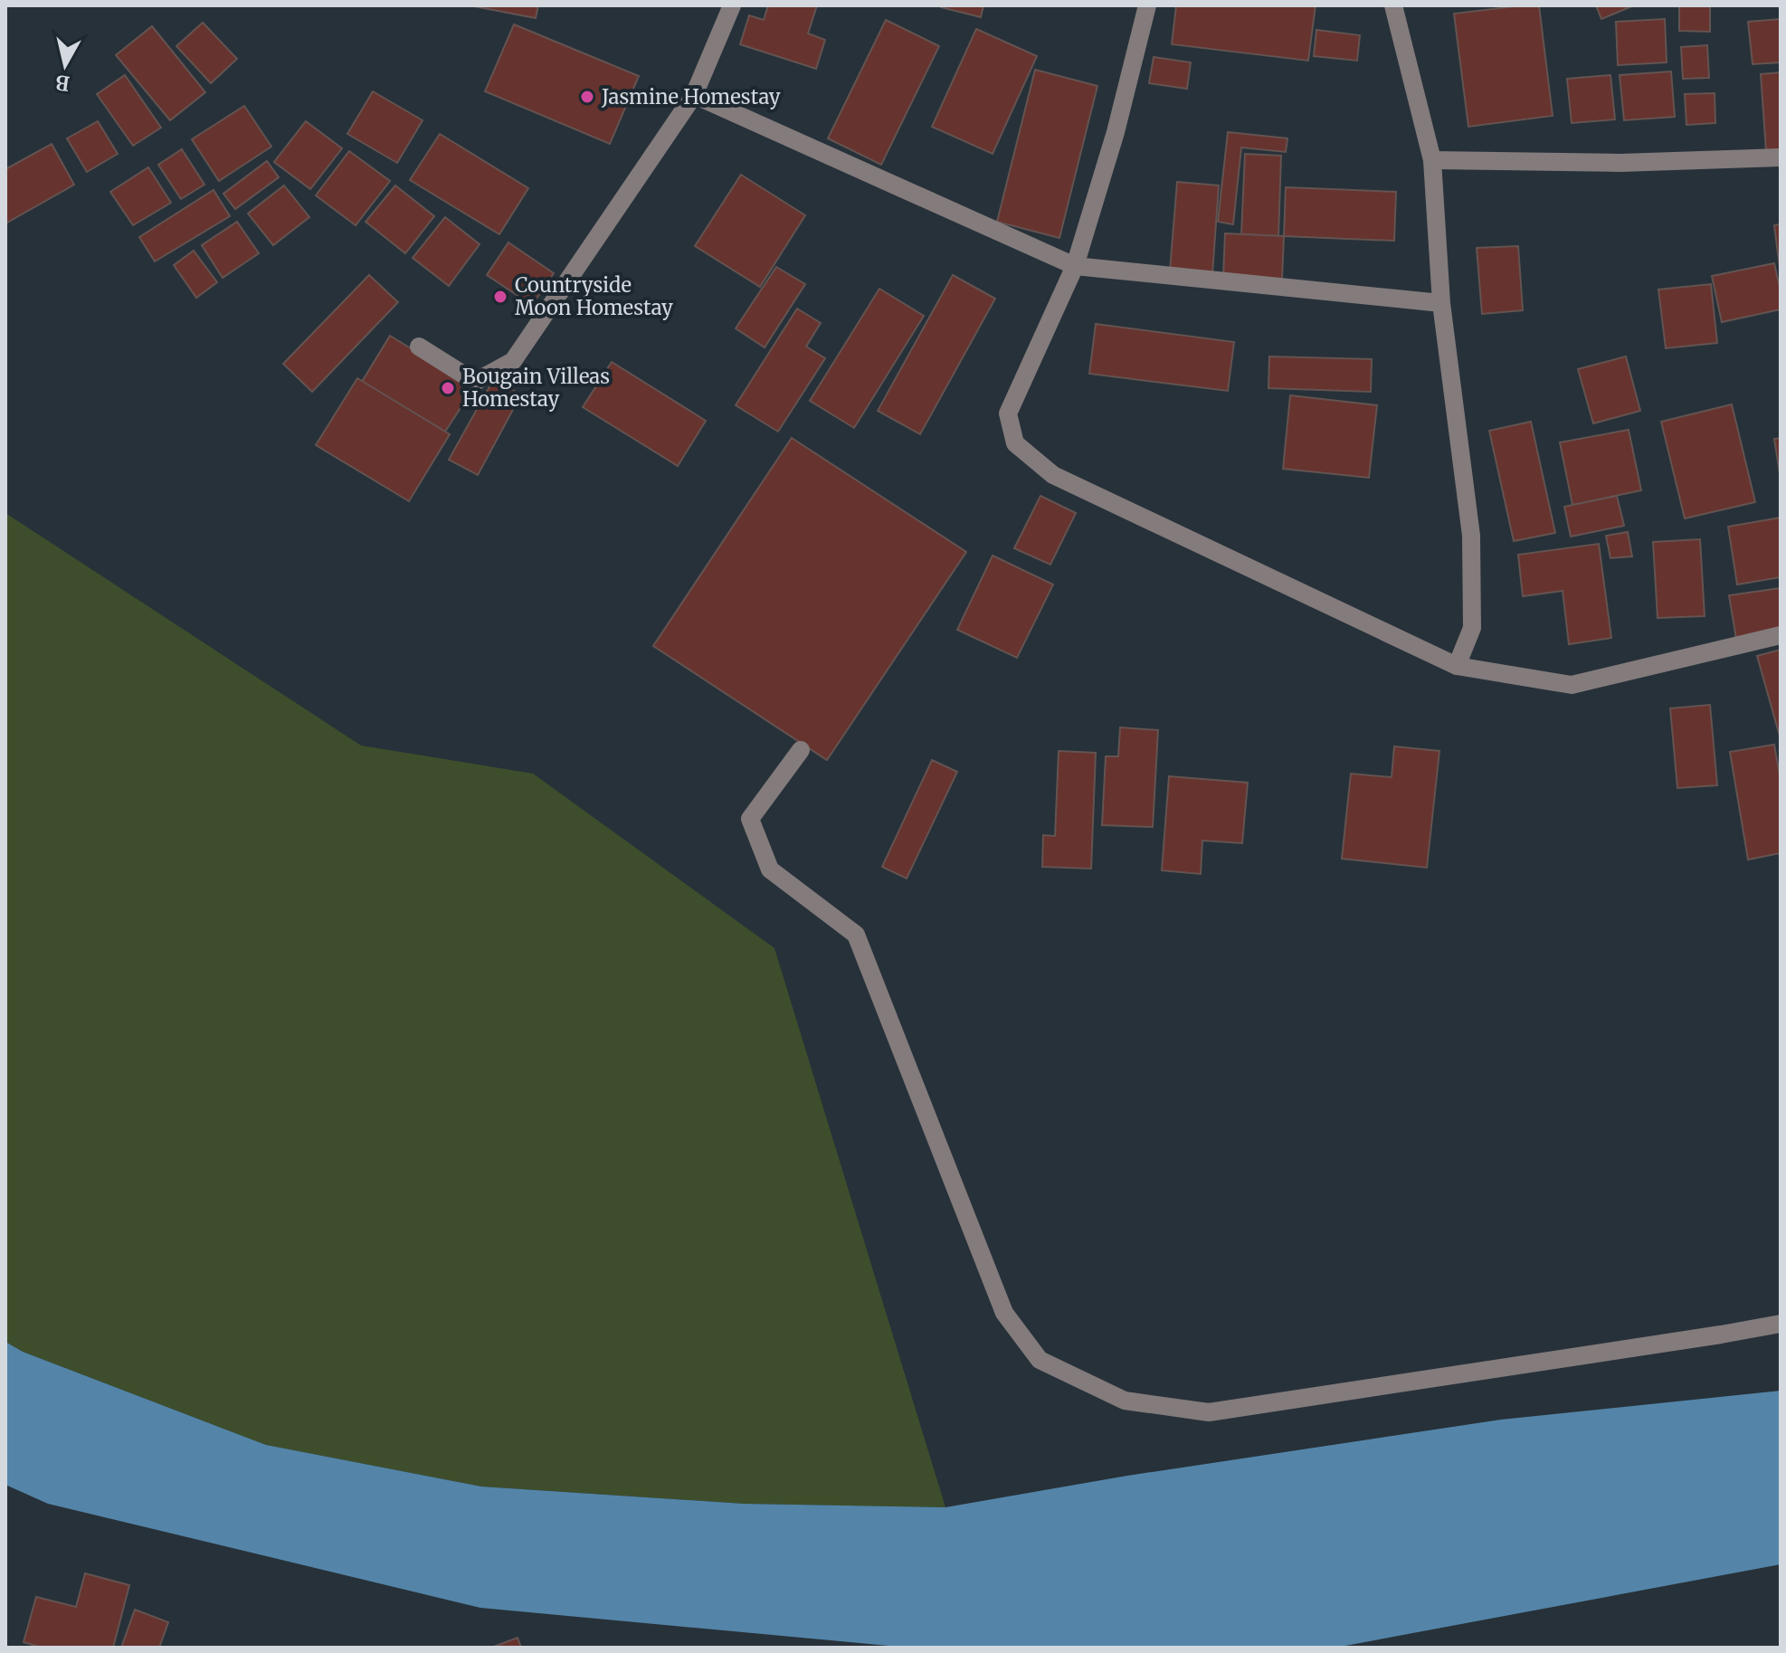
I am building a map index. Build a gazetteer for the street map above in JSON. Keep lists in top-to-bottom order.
{
  "places": ["Jasmine Homestay", "Countryside Moon Homestay", "Bougain Villeas Homestay"],
  "north": "bottom"
}
